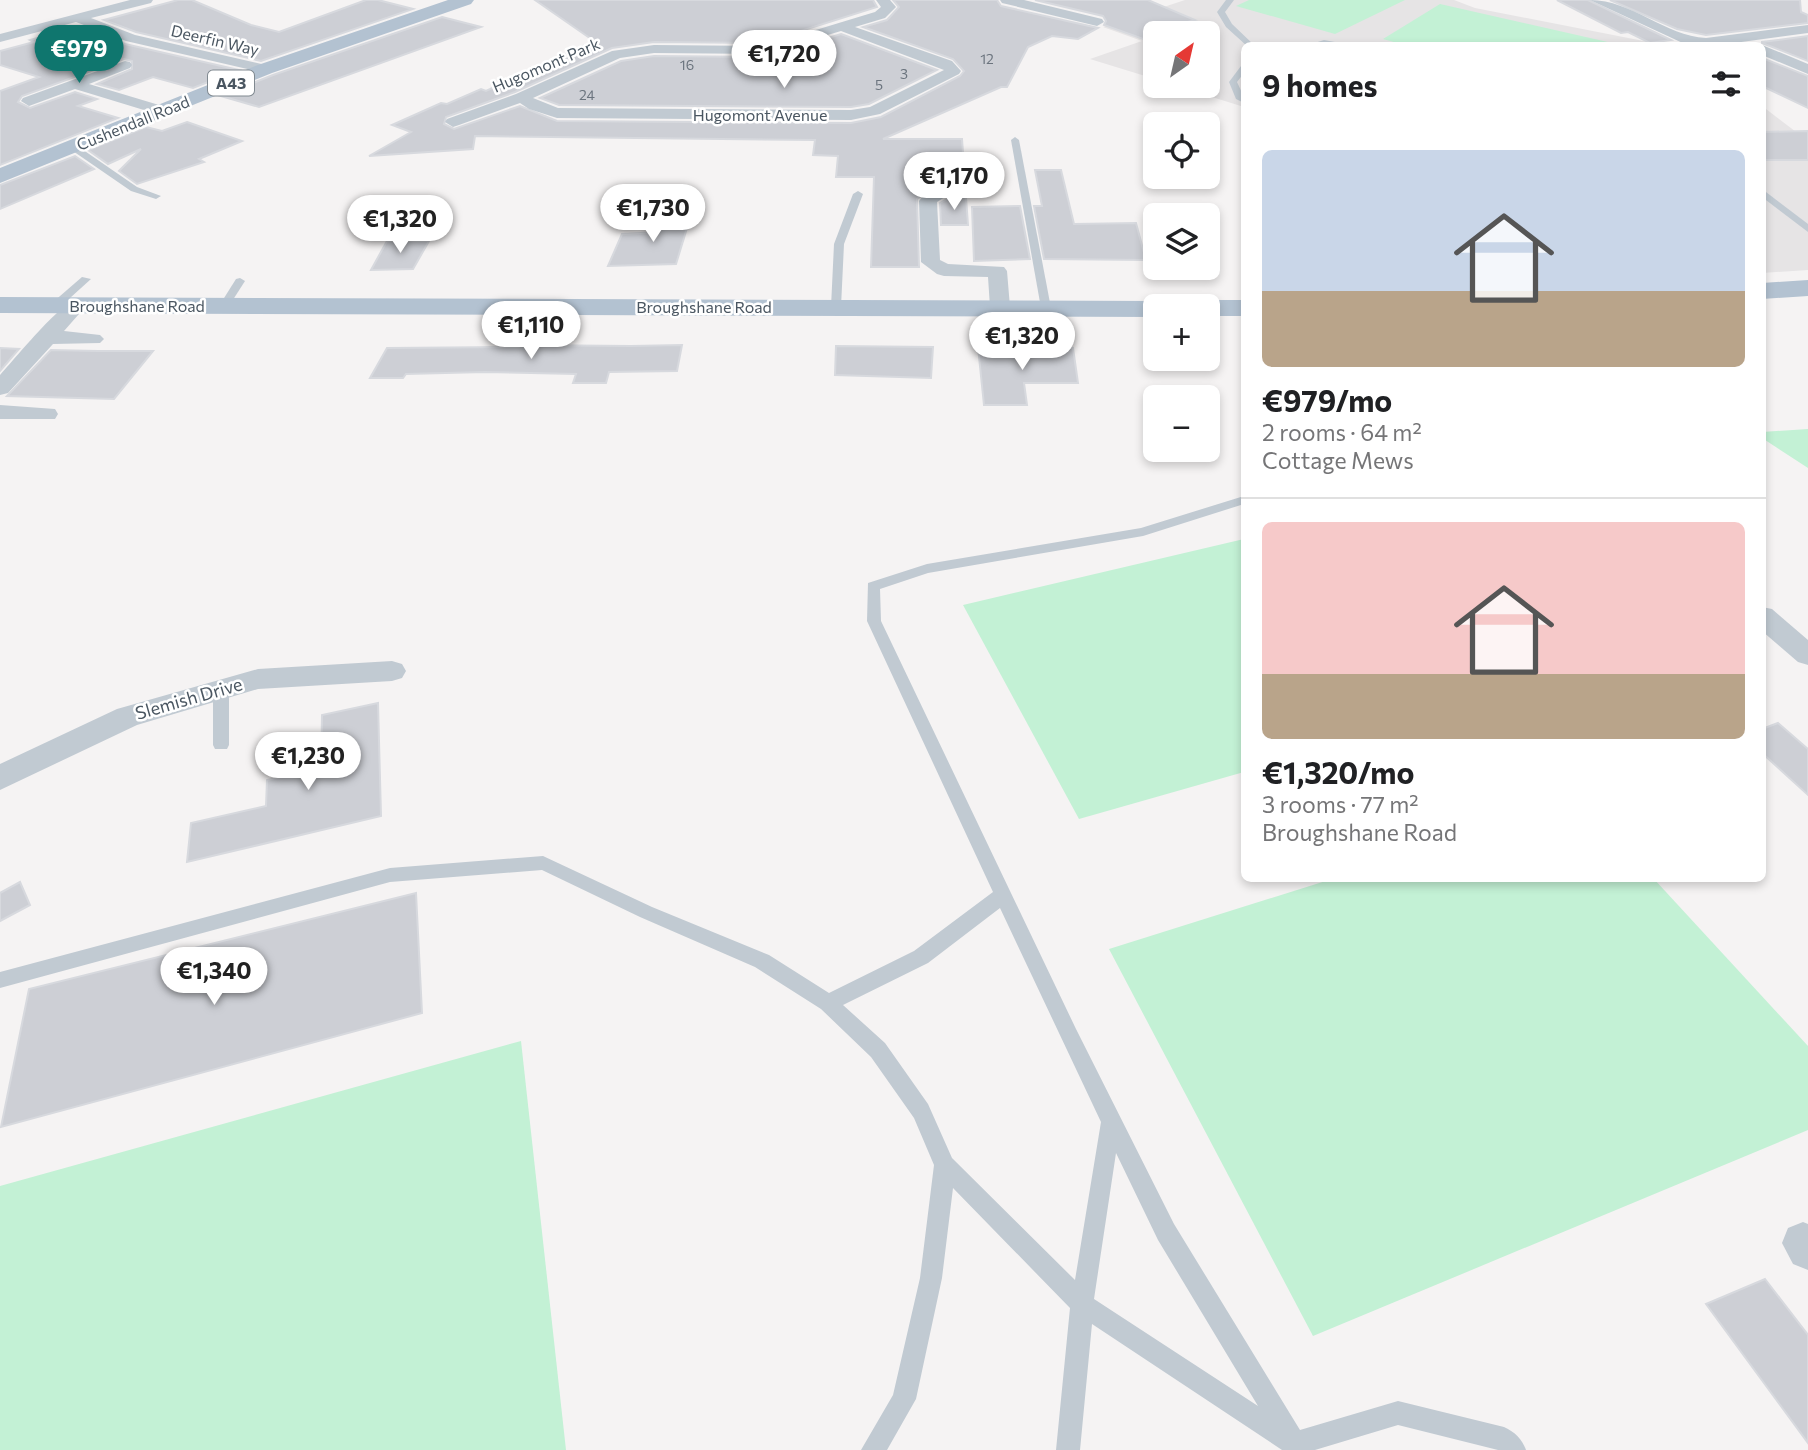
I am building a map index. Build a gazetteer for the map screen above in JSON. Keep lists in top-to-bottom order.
{
  "streets": {
    "main road": ["A43", "Cushendall Road", "Broughshane Road"],
    "street": [
      "Deerfin Way",
      "Hugomont Park",
      "Hugomont Avenue",
      "Slemish Drive"
    ]
  },
  "crossings": [
    ["Deerfin Way", "Cushendall Road"],
    ["Hugomont Park", "Hugomont Avenue"]
  ],
  "house_numbers": [
    "12",
    "16",
    "3",
    "5",
    "24"
  ],
  "north": "top right",
  "page": {
    "map_buttons": ["+", "−"],
    "price": [
      "€979",
      "€1,720",
      "€1,170",
      "€1,730",
      "€1,320",
      "€1,110",
      "€1,320",
      "€1,230",
      "€1,340"
    ],
    "heading": "9 homes",
    "list": [
      {
        "name": "€979/mo",
        "note": "2 rooms · 64 m² · Cottage Mews"
      },
      {
        "name": "€1,320/mo",
        "note": "3 rooms · 77 m² · Broughshane Road"
      }
    ]
  }
}
